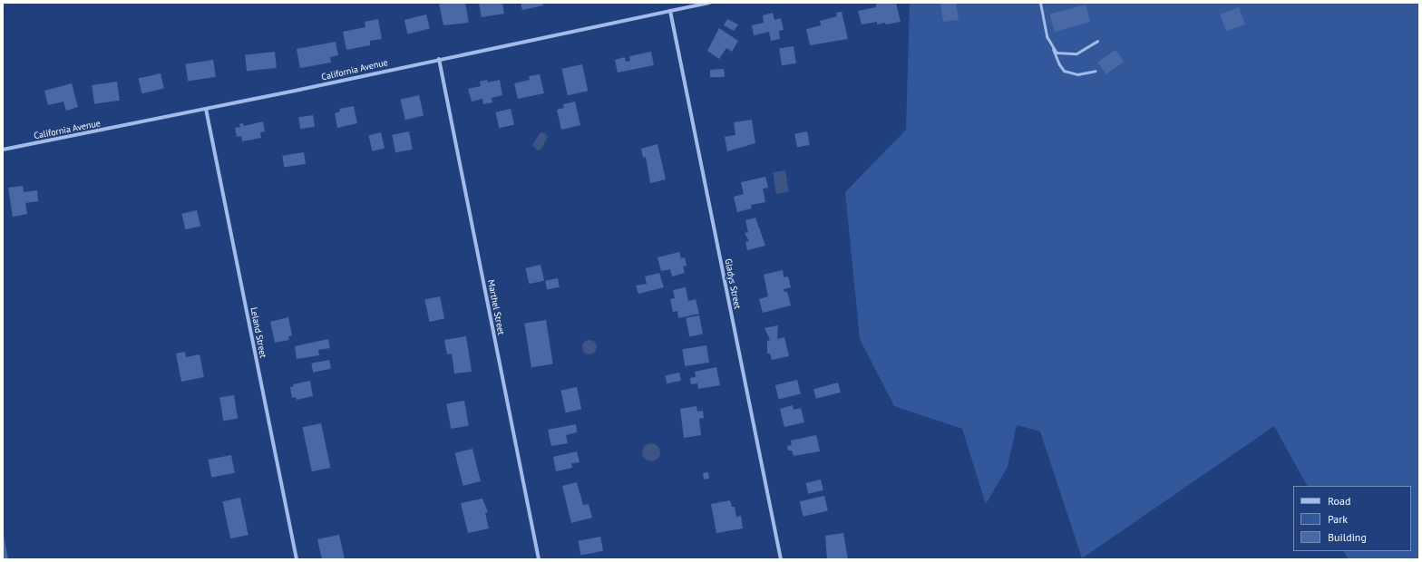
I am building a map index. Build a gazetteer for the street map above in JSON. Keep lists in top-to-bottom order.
{
  "streets": {
    "street": [
      "California Avenue",
      "Gladys Street",
      "Marthel Street",
      "Leland Street"
    ]
  },
  "crossings": [
    ["California Avenue", "Gladys Street"],
    ["California Avenue", "Marthel Street"],
    ["California Avenue", "Leland Street"]
  ],
  "legend": ["Road", "Park", "Building"]
}
